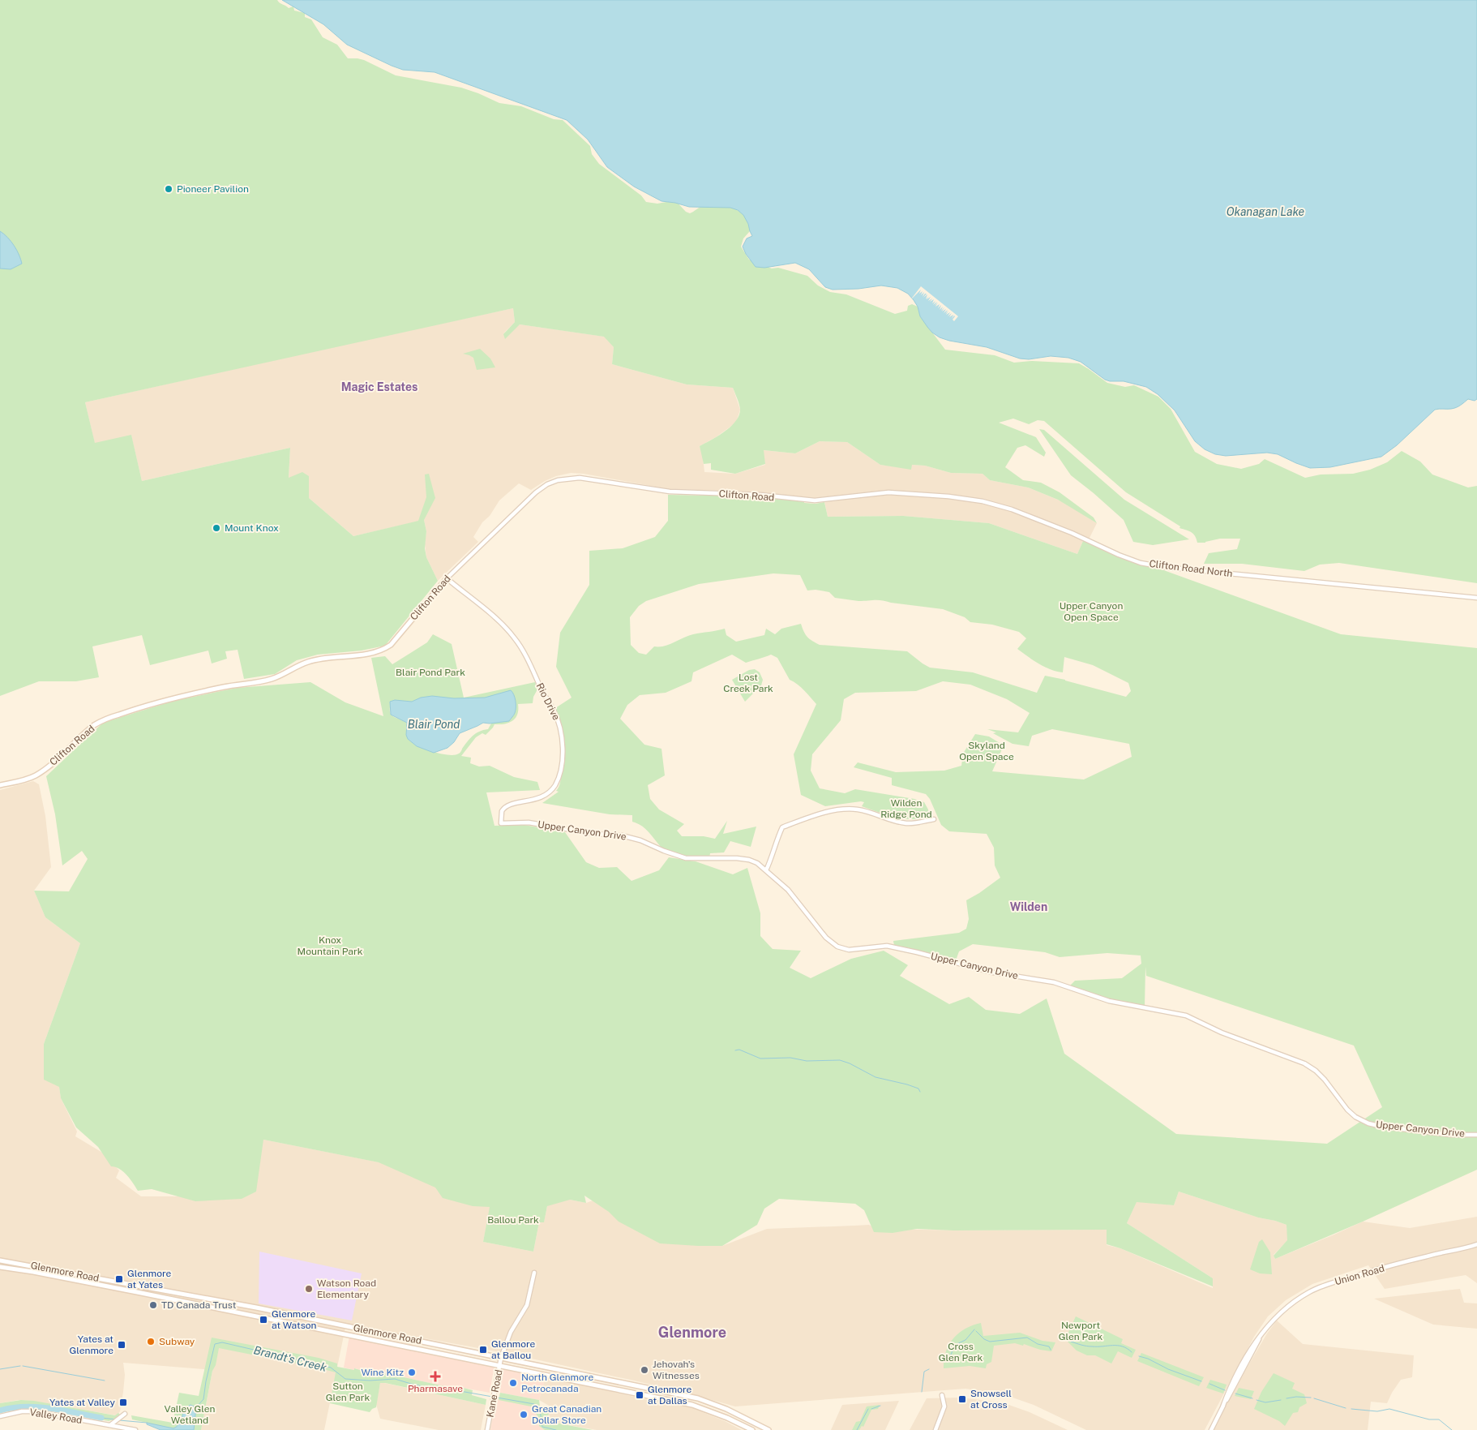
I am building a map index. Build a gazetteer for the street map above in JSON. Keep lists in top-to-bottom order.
{
  "streets": {
    "main road": ["Clifton Road", "Glenmore Road"],
    "street": [
      "Clifton Road North",
      "Rio Drive",
      "Upper Canyon Drive",
      "Union Road",
      "Kane Road",
      "Valley Road"
    ]
  },
  "crossings": [
    ["Clifton Road", "Clifton Road North"],
    ["Clifton Road", "Rio Drive"],
    ["Rio Drive", "Upper Canyon Drive"],
    ["Glenmore Road", "Kane Road"]
  ],
  "districts": ["Magic Estates", "Wilden", "Glenmore"],
  "water": ["Okanagan Lake", "Blair Pond", "Brandt's Creek"],
  "parks": [
    "Upper Canyon Open Space",
    "Blair Pond Park",
    "Lost Creek Park",
    "Skyland Open Space",
    "Wilden Ridge Pond",
    "Knox Mountain Park",
    "Ballou Park",
    "Newport Glen Park",
    "Cross Glen Park",
    "Sutton Glen Park",
    "Valley Glen Wetland"
  ],
  "places": {
    "other": [
      "Pioneer Pavilion",
      "Mount Knox",
      "Watson Road Elementary",
      "TD Canada Trust",
      "Subway",
      "Jehovah's Witnesses",
      "Wine Kitz",
      "North Glenmore Petrocanada",
      "Great Canadian Dollar Store"
    ],
    "transit": [
      "Glenmore at Yates",
      "Glenmore at Watson",
      "Yates at Glenmore",
      "Glenmore at Ballou",
      "Glenmore at Dallas",
      "Snowsell at Cross",
      "Yates at Valley"
    ],
    "health": ["Pharmasave"]
  }
}
